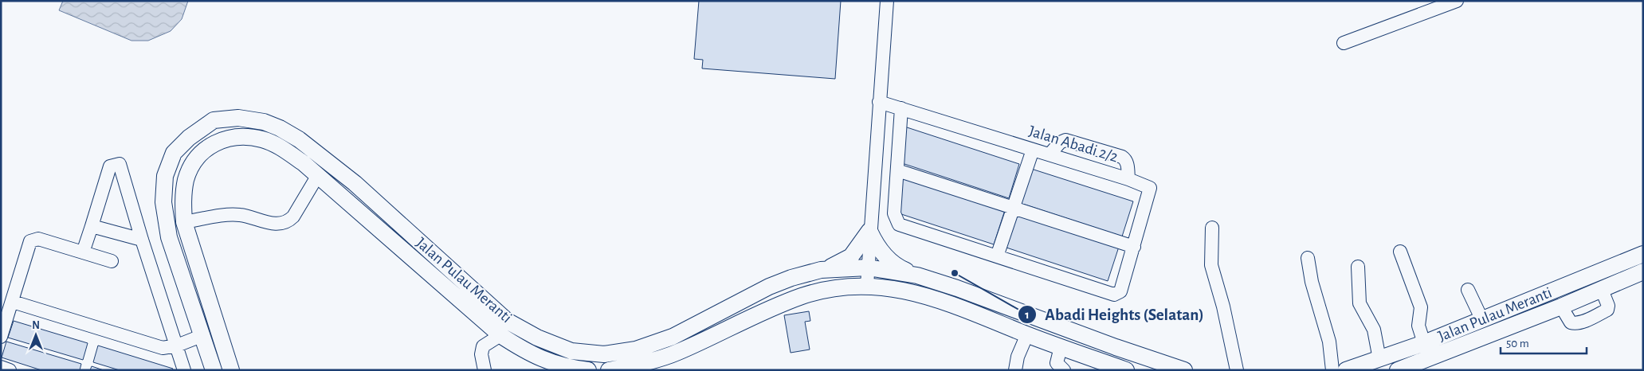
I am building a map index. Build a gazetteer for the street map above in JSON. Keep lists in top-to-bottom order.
{
  "streets": {
    "main road": ["Jalan Pulau Meranti"],
    "street": ["Jalan Abadi 2/2"]
  },
  "places": ["Abadi Heights (Selatan)"],
  "scale_bar": "50 m",
  "north": "top"
}
